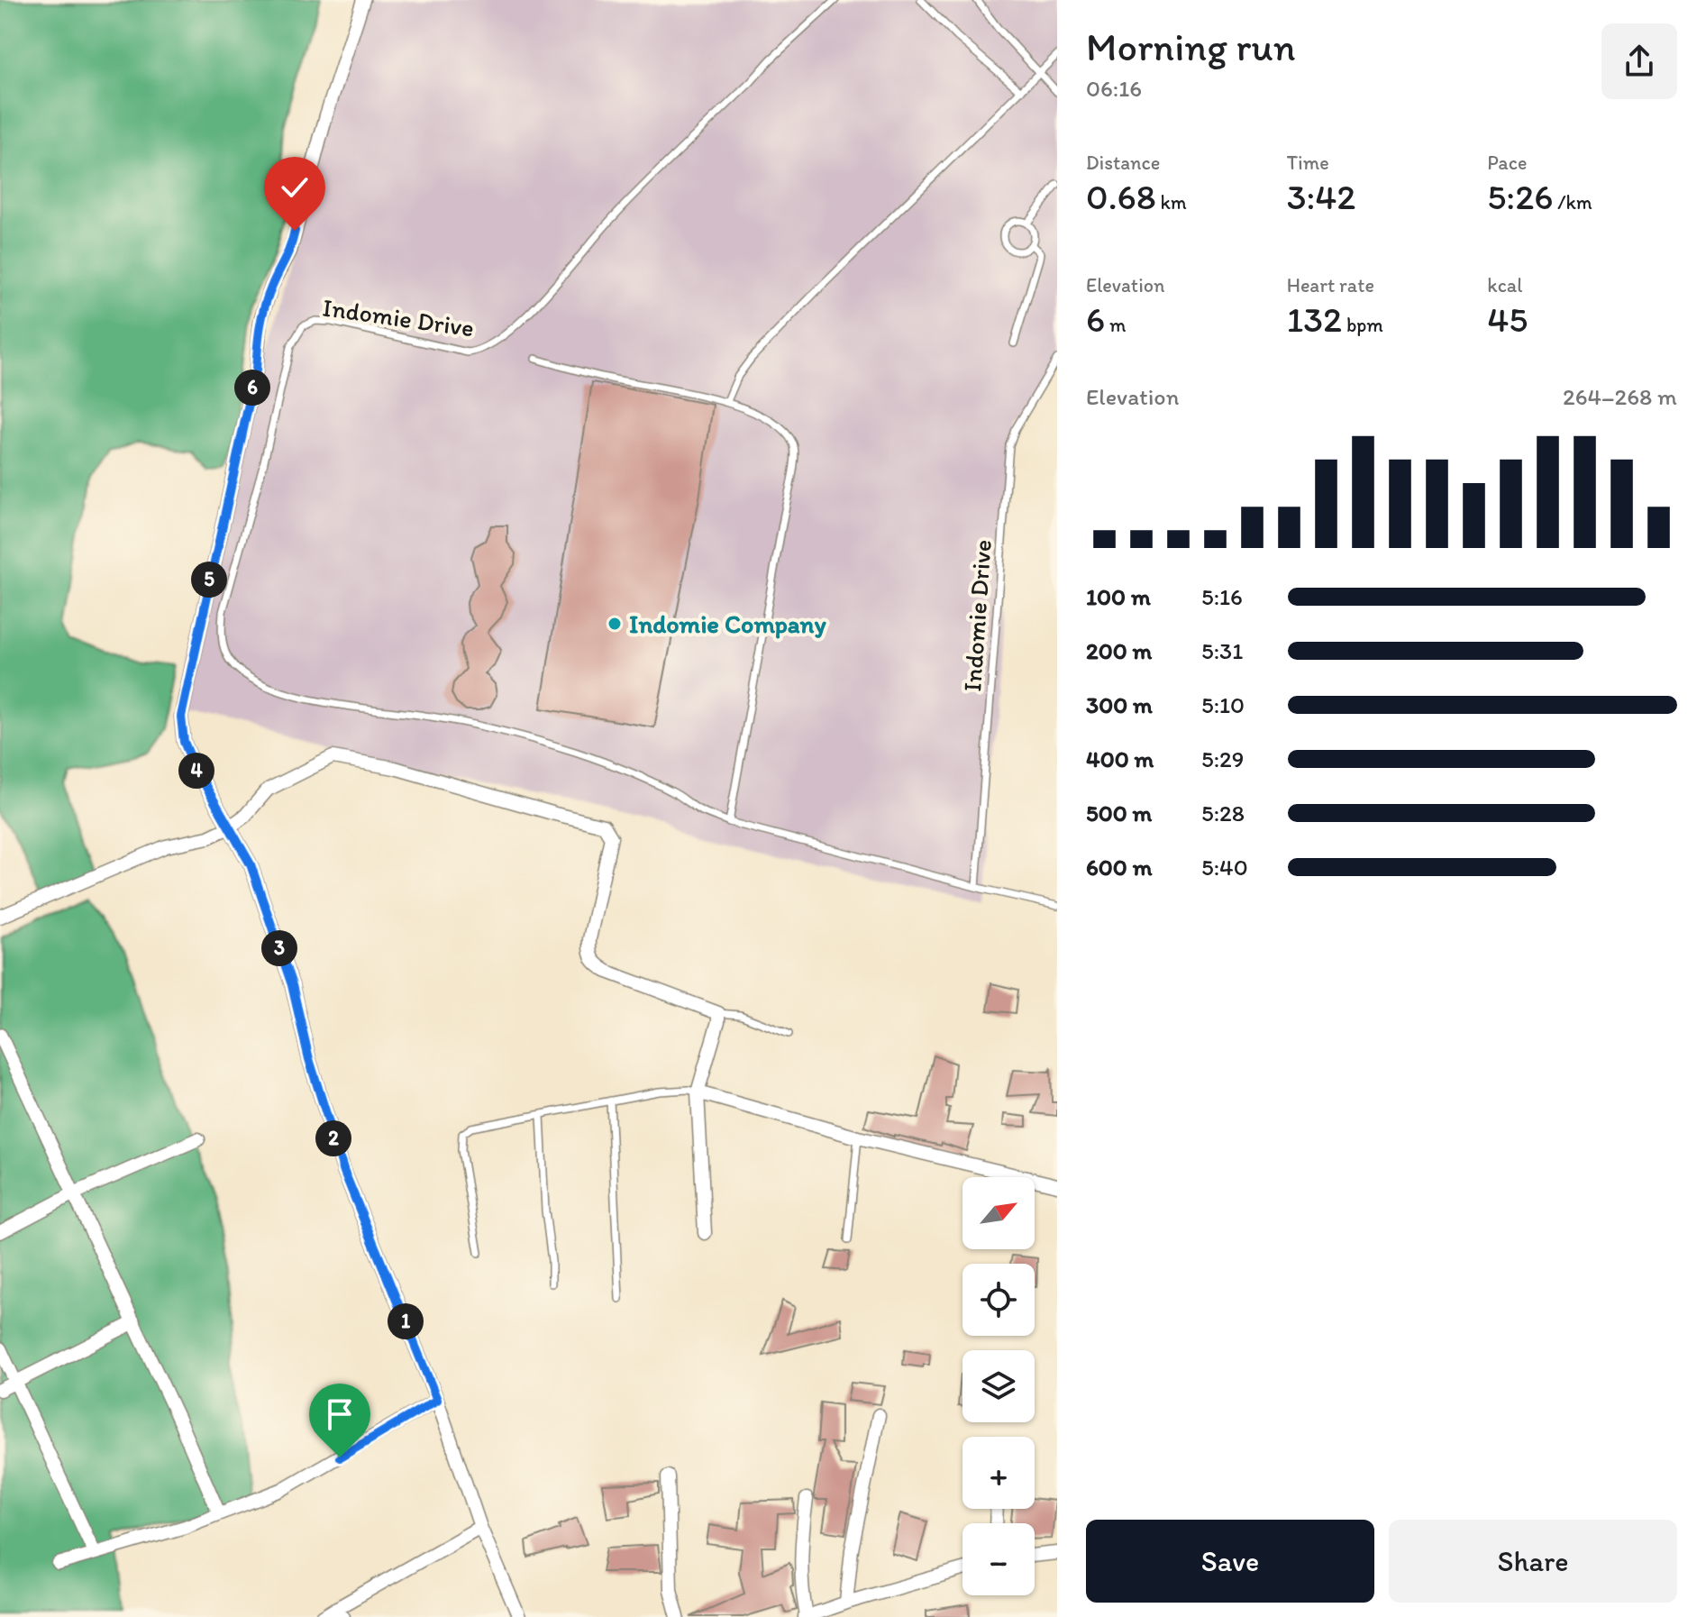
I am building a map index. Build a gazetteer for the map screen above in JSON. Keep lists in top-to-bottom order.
{
  "streets": {
    "lane": ["Indomie Drive"]
  },
  "places": ["Indomie Company"],
  "north": "top right",
  "page": {
    "heading": ["Morning run", "06:16"],
    "stats": [
      ["Distance", "0.68 km"],
      ["Time", "3:42"],
      ["Pace", "5:26 /km"],
      ["Elevation", "6 m"],
      ["Heart rate", "132 bpm"],
      ["kcal", "45"]
    ],
    "chart": ["Elevation", "264–268 m"],
    "pins": [
      "6",
      "5",
      "4",
      "3",
      "2",
      "1"
    ],
    "list": [
      {
        "name": "100 m",
        "note": "5:16"
      },
      {
        "name": "200 m",
        "note": "5:31"
      },
      {
        "name": "300 m",
        "note": "5:10"
      },
      {
        "name": "400 m",
        "note": "5:29"
      },
      {
        "name": "500 m",
        "note": "5:28"
      },
      {
        "name": "600 m",
        "note": "5:40"
      }
    ],
    "map_buttons": ["+", "−"],
    "buttons": ["Save", "Share"]
  }
}
